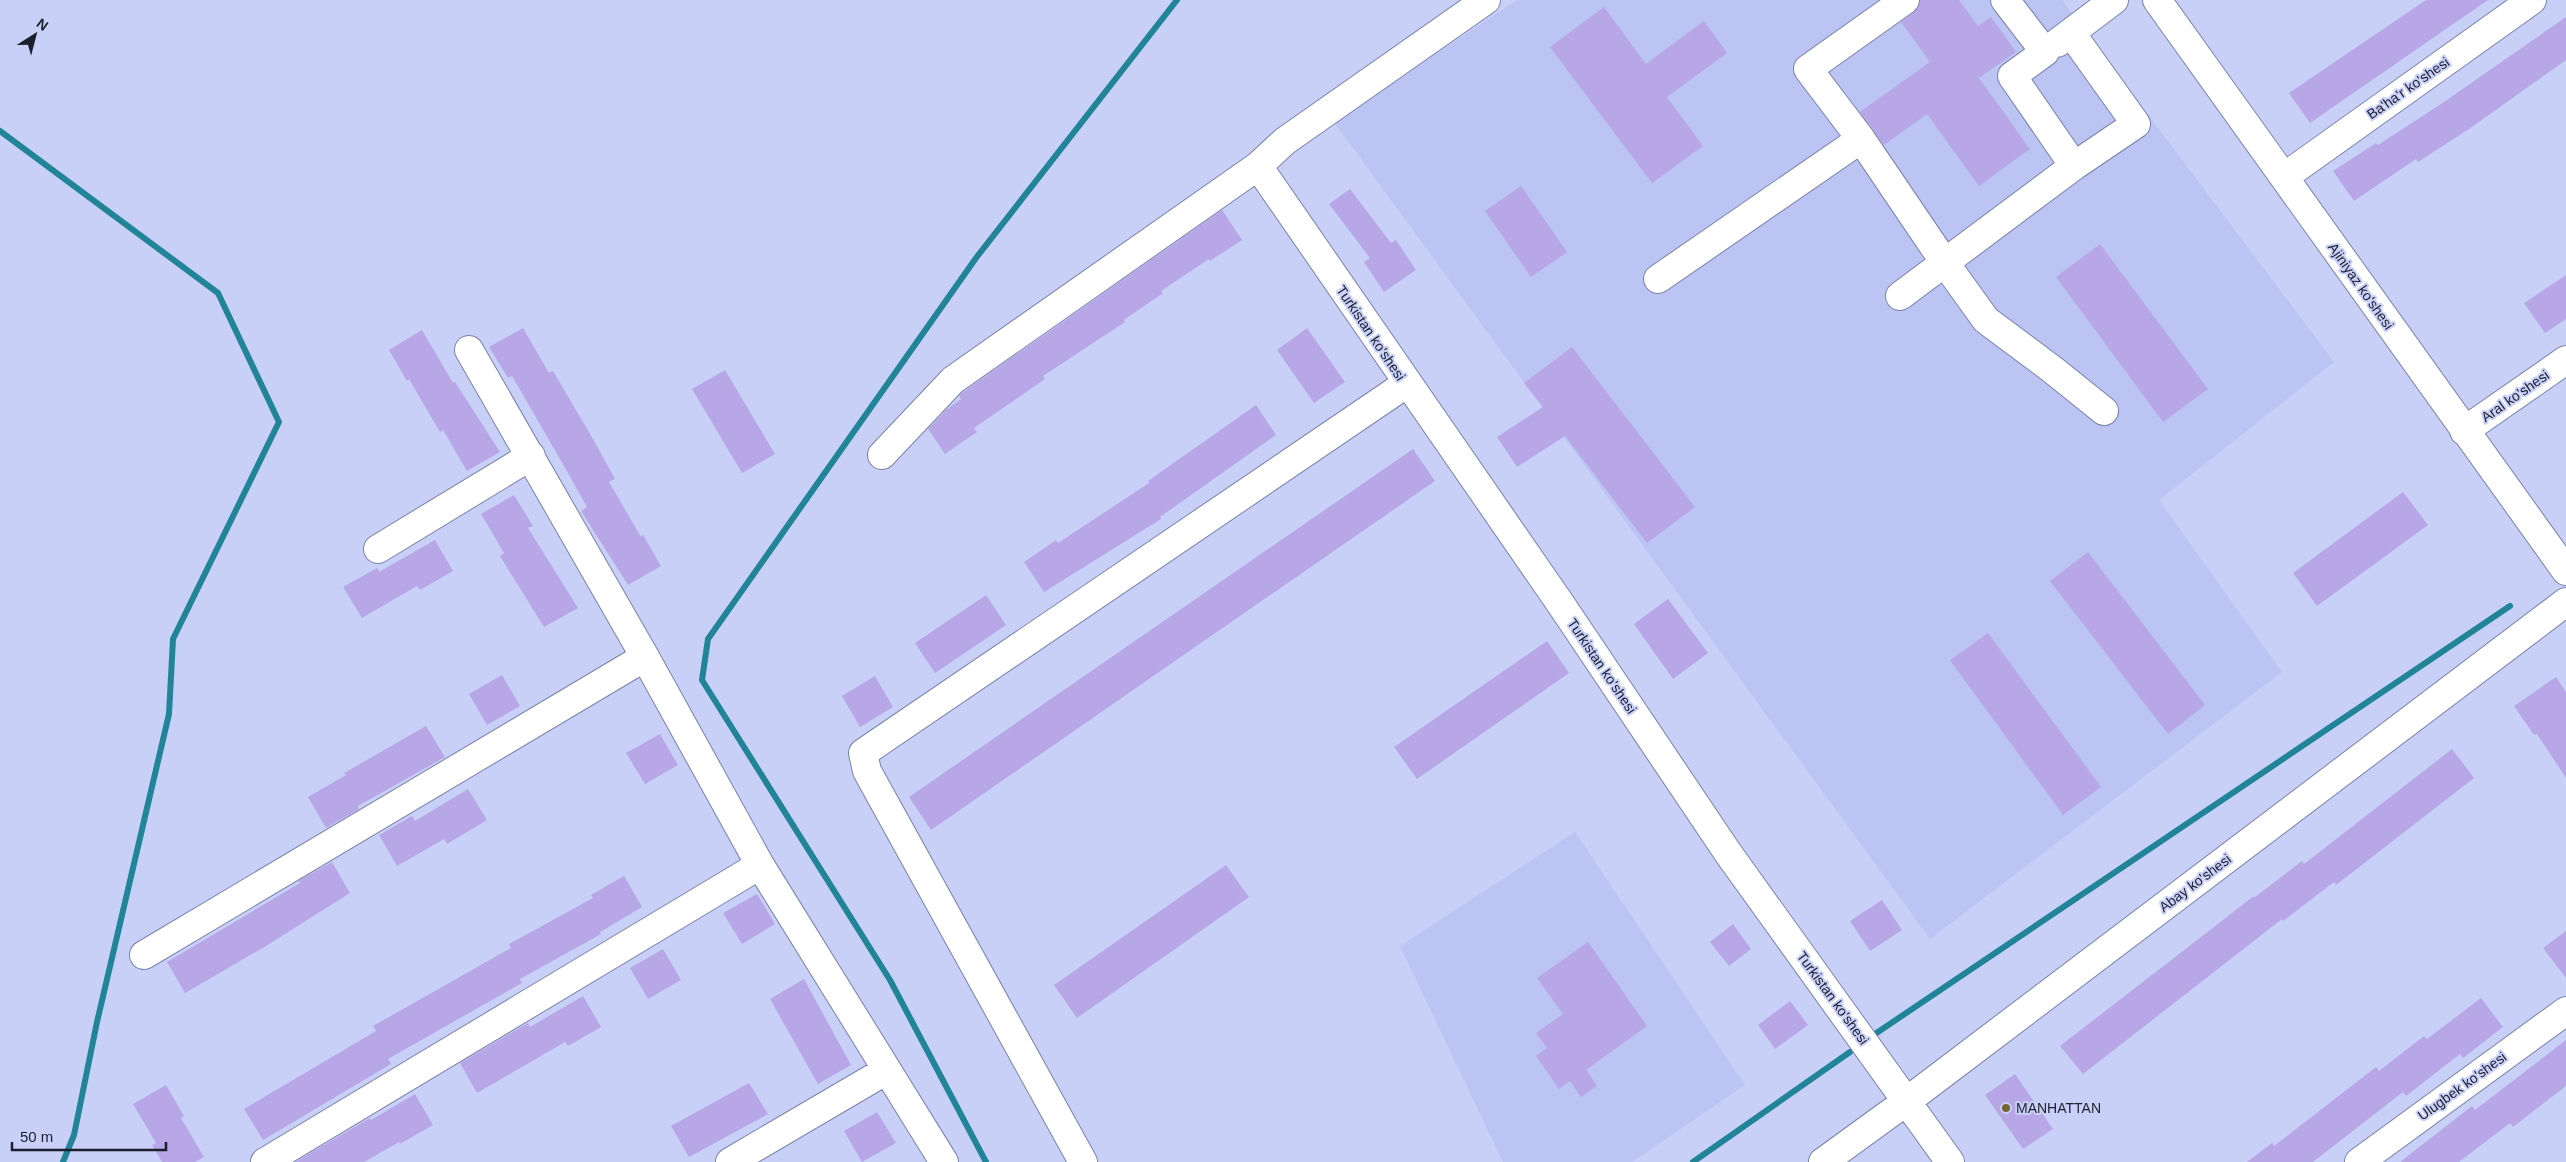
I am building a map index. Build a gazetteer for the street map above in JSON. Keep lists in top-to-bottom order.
{
  "streets": {
    "street": [
      "Ba'ha'r ko'shesi",
      "Ajiniyaz ko'shesi",
      "Turkistan ko'shesi",
      "Aral ko'shesi",
      "Abay ko'shesi",
      "Ulugbek ko'shesi"
    ]
  },
  "crossings": [
    ["Ba'ha'r ko'shesi", "Ajiniyaz ko'shesi"],
    ["Ajiniyaz ko'shesi", "Aral ko'shesi"],
    ["Turkistan ko'shesi", "Abay ko'shesi"]
  ],
  "places": ["MANHATTAN"],
  "scale_bar": "50 m",
  "north": "top right"
}
